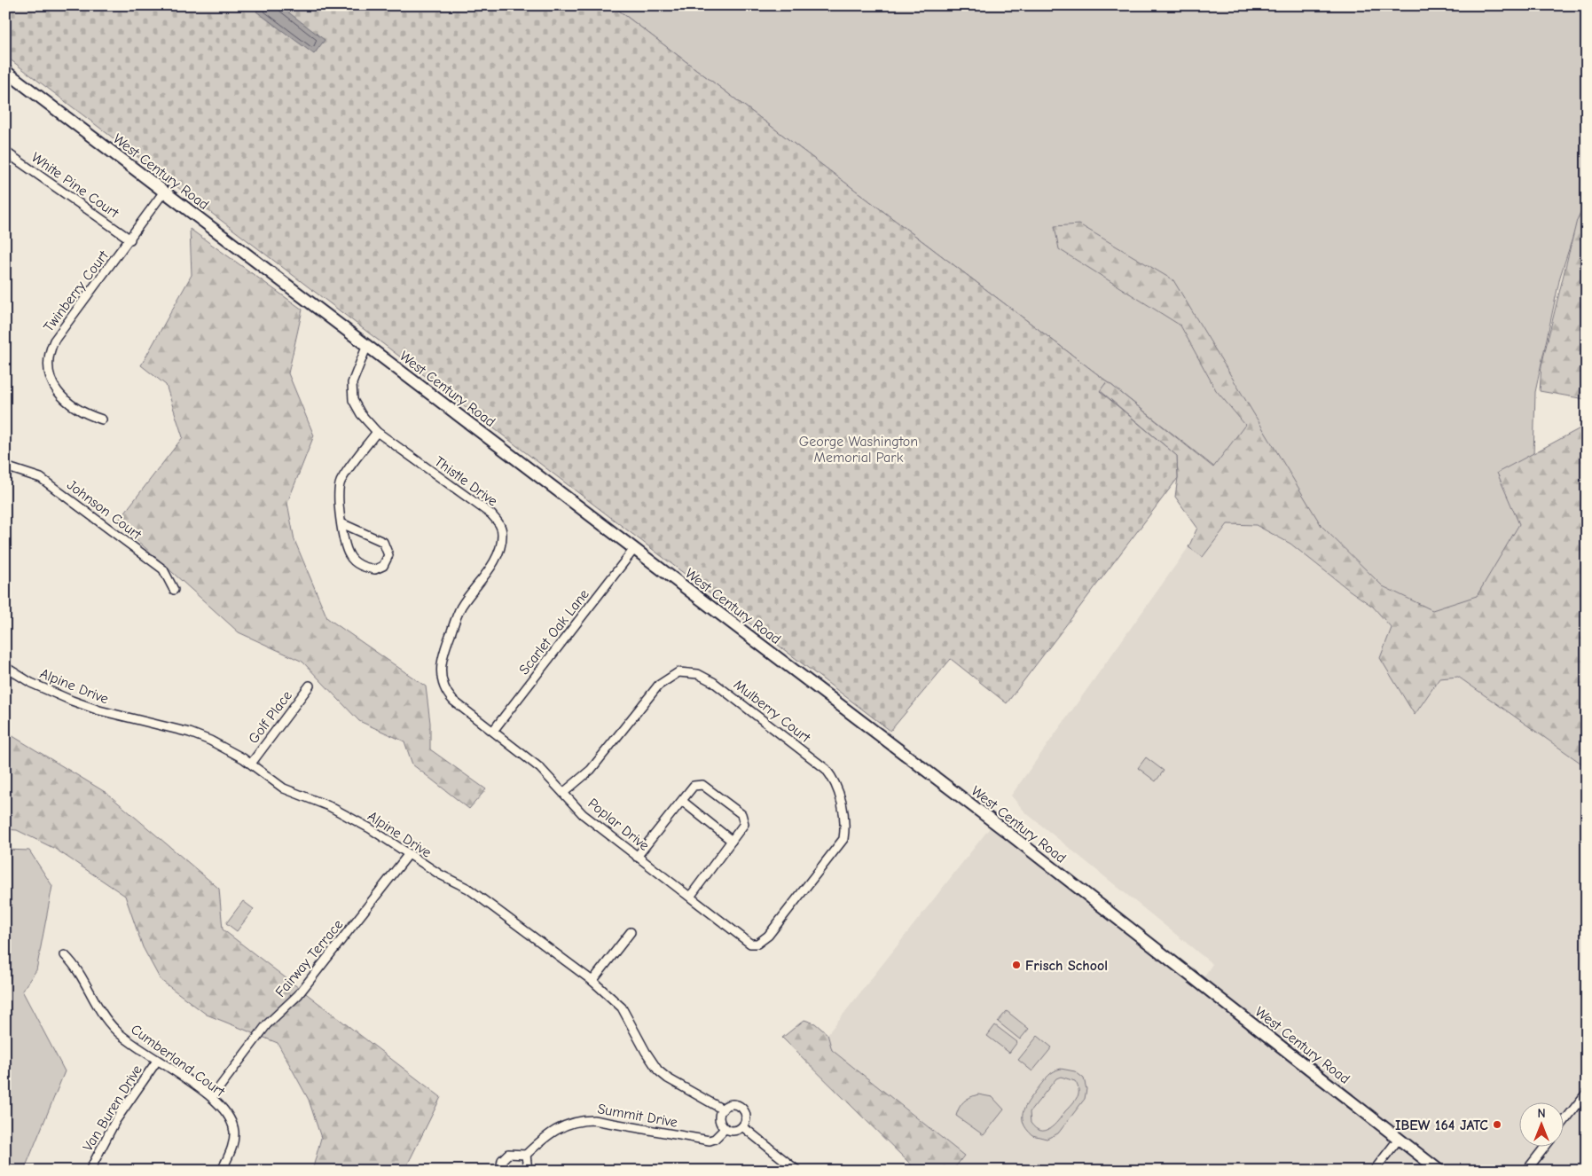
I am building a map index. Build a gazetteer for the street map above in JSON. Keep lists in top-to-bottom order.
{
  "streets": {
    "main road": ["West Century Road"],
    "street": [
      "White Pine Court",
      "Twinberry Court",
      "Thistle Drive",
      "Johnson Court",
      "Scarlet Oak Lane",
      "Alpine Drive",
      "Mulberry Court",
      "Golf Place",
      "Poplar Drive",
      "Fairway Terrace",
      "Cumberland Court",
      "Van Buren Drive",
      "Summit Drive"
    ]
  },
  "crossings": [
    ["West Century Road", "Twinberry Court"],
    ["West Century Road", "Thistle Drive"],
    ["West Century Road", "Scarlet Oak Lane"],
    ["White Pine Court", "Twinberry Court"],
    ["Thistle Drive", "Poplar Drive"],
    ["Scarlet Oak Lane", "Poplar Drive"],
    ["Alpine Drive", "Golf Place"],
    ["Alpine Drive", "Fairway Terrace"],
    ["Alpine Drive", "Summit Drive"],
    ["Mulberry Court", "Poplar Drive"],
    ["Fairway Terrace", "Cumberland Court"],
    ["Cumberland Court", "Van Buren Drive"]
  ],
  "parks": ["George Washington Memorial Park"],
  "places": ["Frisch School", "IBEW 164 JATC"],
  "north": "top"
}
